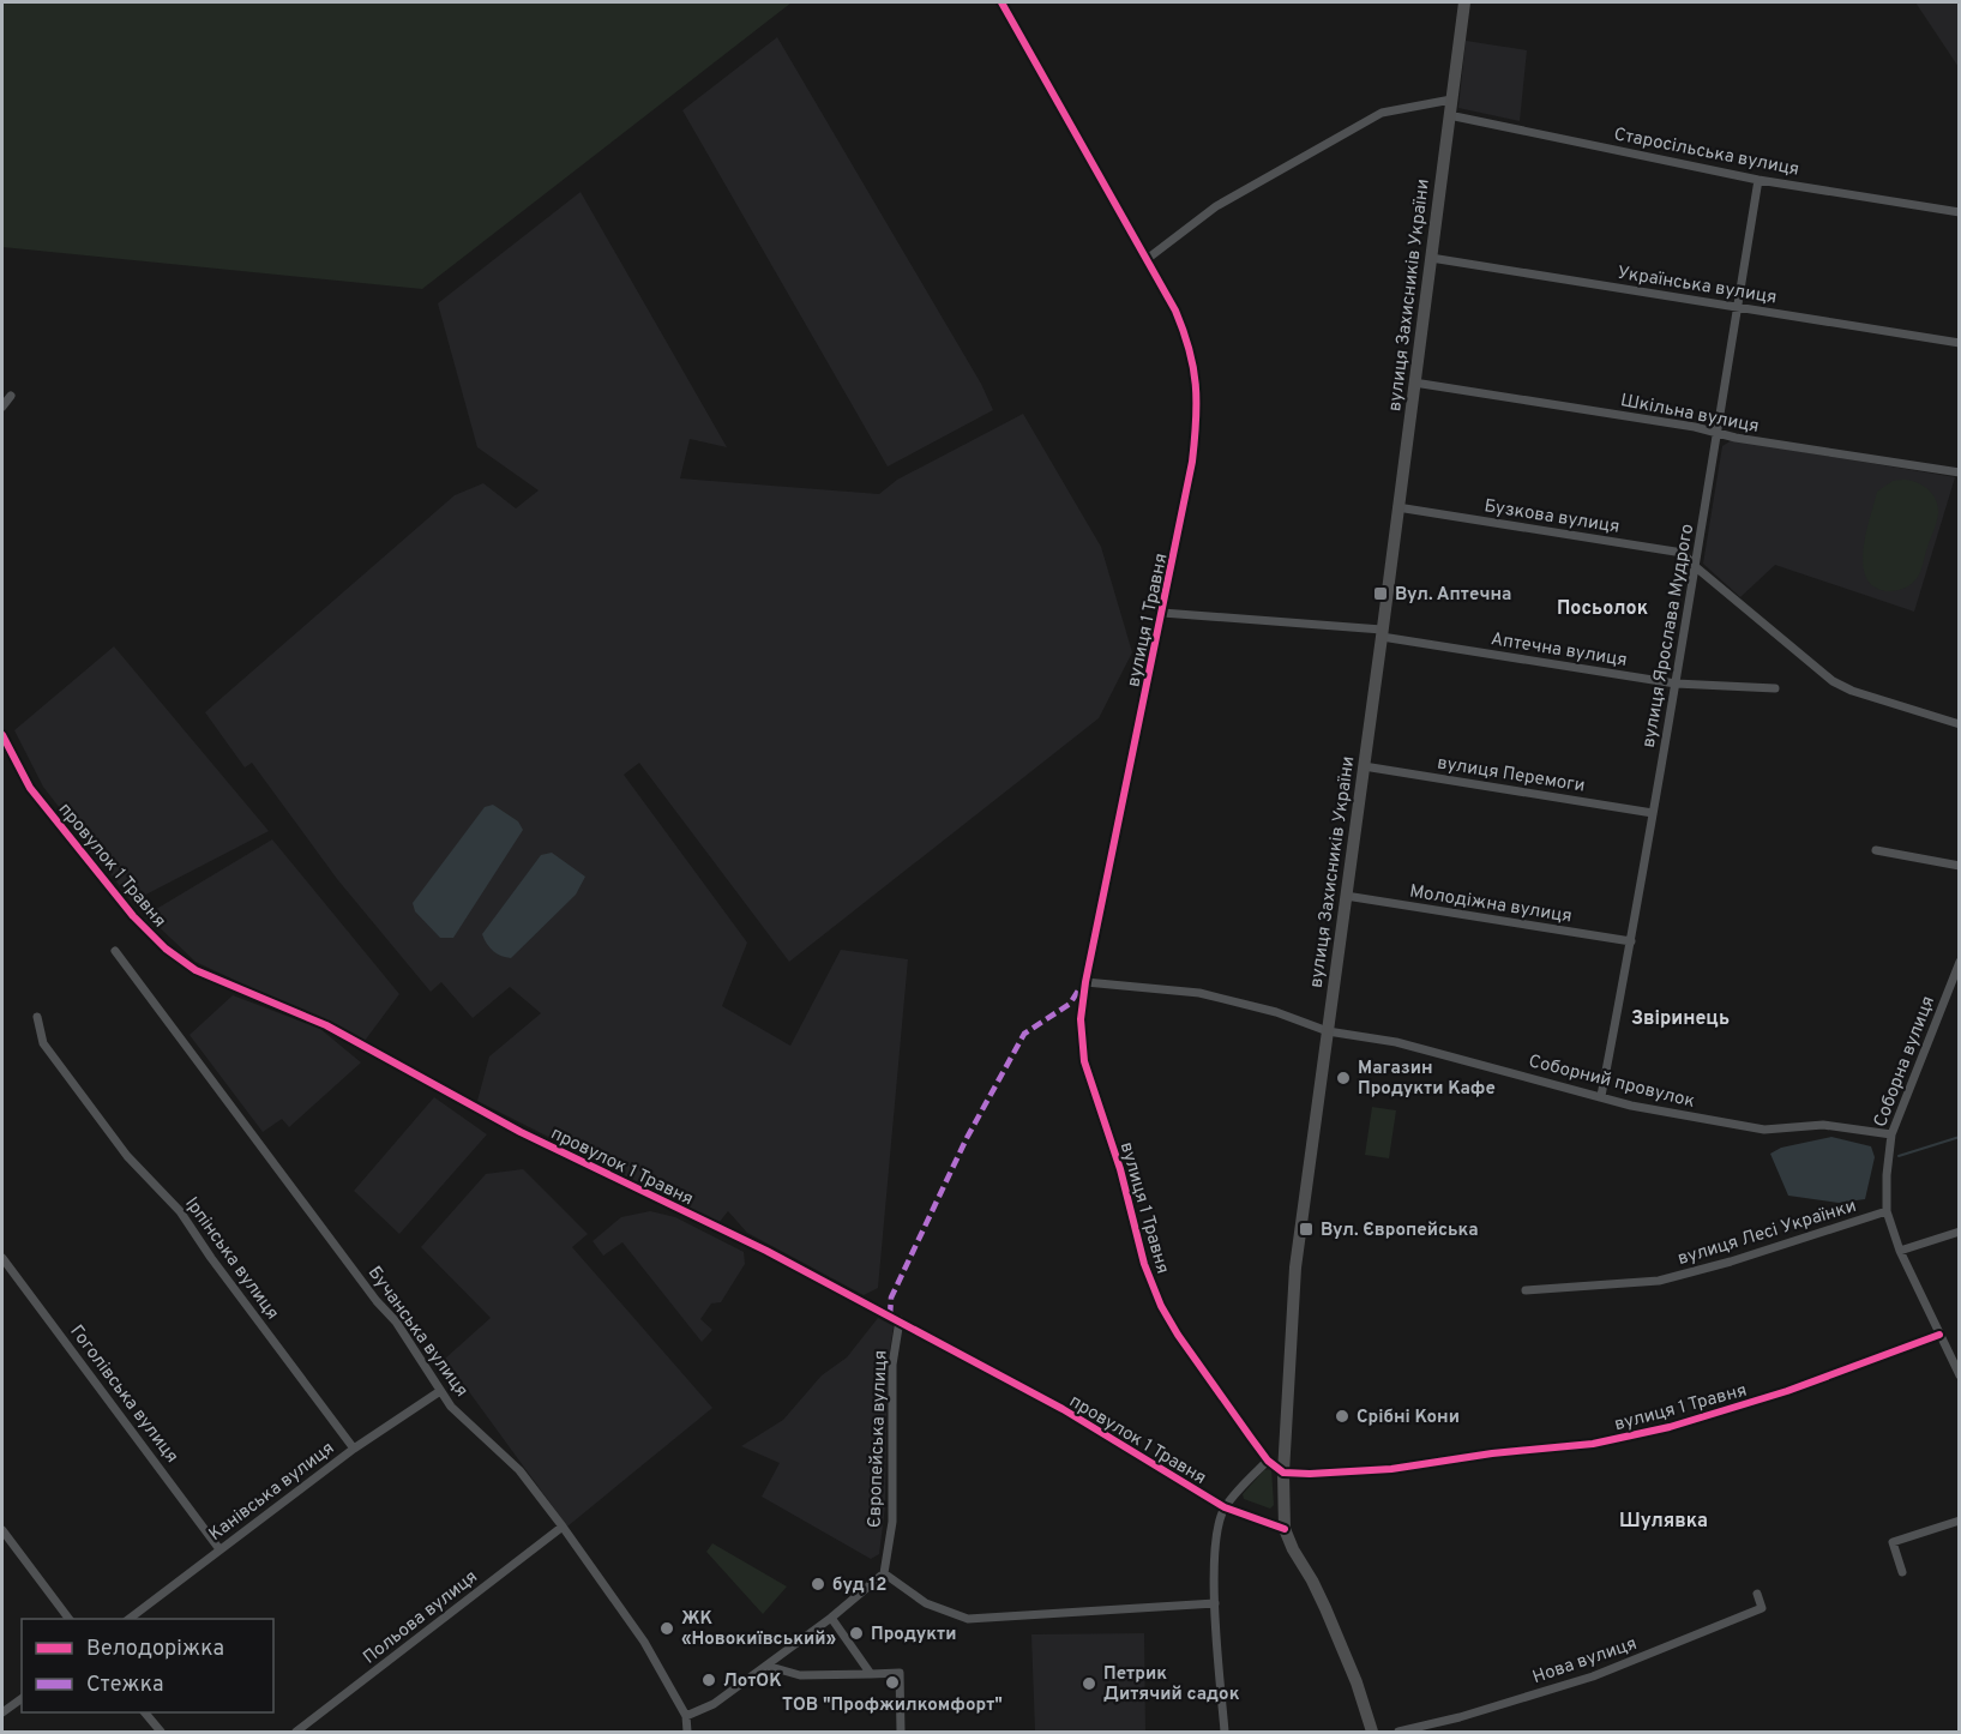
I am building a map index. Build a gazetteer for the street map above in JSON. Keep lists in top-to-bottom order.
{
  "streets": {
    "street": [
      "Старосільська вулиця",
      "Українська вулиця",
      "вулиця Захисників України",
      "Шкільна вулиця",
      "Бузкова вулиця",
      "вулиця 1 Травня",
      "вулиця Ярослава Мудрого",
      "Аптечна вулиця",
      "вулиця Перемоги",
      "провулок 1 Травня",
      "Молодіжна вулиця",
      "Соборна вулиця",
      "Соборний провулок",
      "вулиця Лесі Українки",
      "Ірпінська вулиця",
      "Бучанська вулиця",
      "Гоголівська вулиця",
      "Європейська вулиця",
      "Канівська вулиця",
      "Польова вулиця",
      "Нова вулиця"
    ]
  },
  "crossings": [
    ["Старосільська вулиця", "вулиця Захисників України"],
    ["Старосільська вулиця", "вулиця Ярослава Мудрого"],
    ["Українська вулиця", "вулиця Захисників України"],
    ["Українська вулиця", "вулиця Ярослава Мудрого"],
    ["вулиця Захисників України", "Шкільна вулиця"],
    ["вулиця Захисників України", "Бузкова вулиця"],
    ["вулиця Захисників України", "вулиця 1 Травня"],
    ["вулиця Захисників України", "Аптечна вулиця"],
    ["вулиця Захисників України", "вулиця Перемоги"],
    ["вулиця Захисників України", "провулок 1 Травня"],
    ["вулиця Захисників України", "Молодіжна вулиця"],
    ["вулиця Захисників України", "Соборний провулок"],
    ["Шкільна вулиця", "вулиця Ярослава Мудрого"],
    ["Бузкова вулиця", "вулиця Ярослава Мудрого"],
    ["вулиця 1 Травня", "Аптечна вулиця"],
    ["вулиця 1 Травня", "Соборна вулиця"],
    ["вулиця 1 Травня", "Соборний провулок"],
    ["вулиця Ярослава Мудрого", "Аптечна вулиця"],
    ["вулиця Ярослава Мудрого", "вулиця Перемоги"],
    ["вулиця Ярослава Мудрого", "Молодіжна вулиця"],
    ["вулиця Ярослава Мудрого", "Соборний провулок"],
    ["провулок 1 Травня", "Європейська вулиця"],
    ["Соборна вулиця", "Соборний провулок"],
    ["Соборна вулиця", "вулиця Лесі Українки"],
    ["Ірпінська вулиця", "Канівська вулиця"],
    ["Бучанська вулиця", "Канівська вулиця"],
    ["Бучанська вулиця", "Польова вулиця"],
    ["Гоголівська вулиця", "Канівська вулиця"]
  ],
  "districts": ["Посьолок", "Звіринець", "Шулявка"],
  "places": {
    "transit": ["Вул. Аптечна", "Вул. Європейська"],
    "other": [
      "Магазин Продукти Кафе",
      "Срібні Кони",
      "буд 12",
      "ЖК «Новокиївський»",
      "Продукти",
      "ЛотОК",
      "ТОВ \"Профжилкомфорт\"",
      "Петрик Дитячий садок"
    ]
  },
  "legend": ["Велодоріжка", "Стежка"]
}
